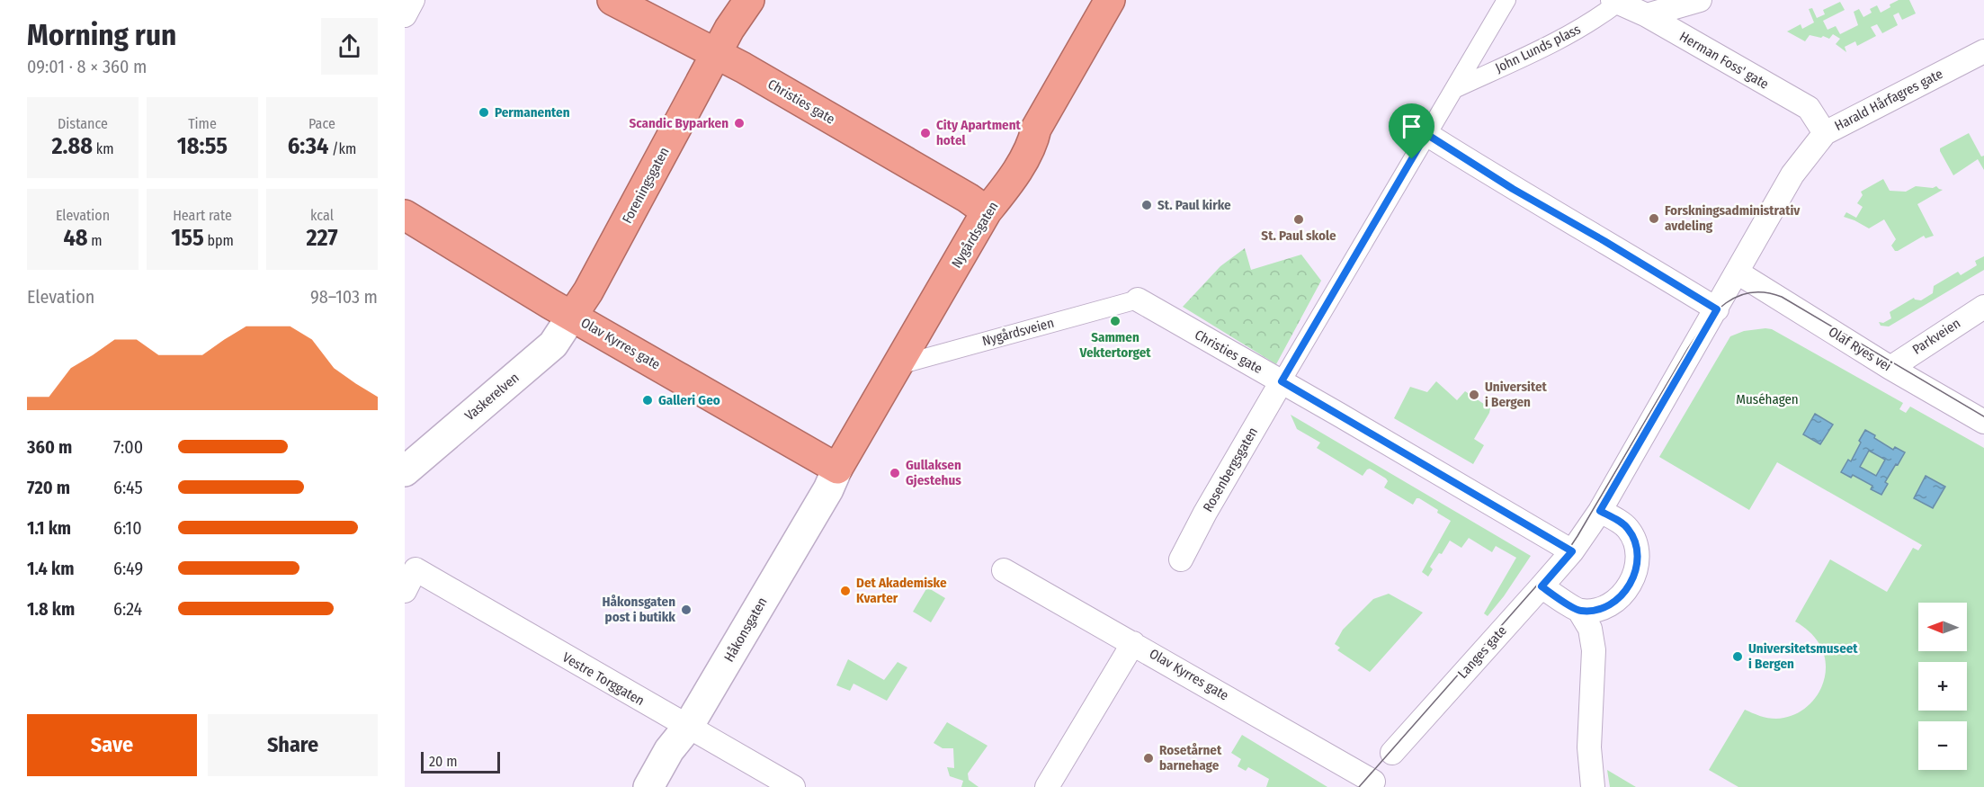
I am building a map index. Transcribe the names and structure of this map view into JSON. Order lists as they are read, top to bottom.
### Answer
{
  "streets": {
    "highway": [
      "Christies gate",
      "Foreningsgaten",
      "Nygårdsgaten",
      "Olav Kyrres gate"
    ],
    "main road": ["Vaskerelven", "Håkonsgaten"],
    "street": [
      "John Lunds plass",
      "Herman Foss' gate",
      "Harald Hårfagres gate",
      "Nygårdsveien",
      "Parkveien",
      "Olaf Ryes vei",
      "Rosenbergsgaten",
      "Langes gate",
      "Vestre Torggaten"
    ]
  },
  "crossings": [
    ["John Lunds plass", "Herman Foss' gate"],
    ["Herman Foss' gate", "Harald Hårfagres gate"],
    ["Harald Hårfagres gate", "Olaf Ryes vei"],
    ["Harald Hårfagres gate", "Langes gate"],
    ["Christies gate", "Foreningsgaten"],
    ["Christies gate", "Nygårdsgaten"],
    ["Christies gate", "Nygårdsveien"],
    ["Christies gate", "Rosenbergsgaten"],
    ["Christies gate", "Langes gate"],
    ["Foreningsgaten", "Olav Kyrres gate"],
    ["Foreningsgaten", "Vaskerelven"],
    ["Nygårdsgaten", "Nygårdsveien"],
    ["Nygårdsgaten", "Olav Kyrres gate"],
    ["Nygårdsgaten", "Håkonsgaten"],
    ["Parkveien", "Olaf Ryes vei"],
    ["Olav Kyrres gate", "Vaskerelven"],
    ["Olav Kyrres gate", "Håkonsgaten"],
    ["Håkonsgaten", "Vestre Torggaten"]
  ],
  "parks": ["Muséhagen"],
  "places": [
    "Permanenten",
    "Scandic Byparken",
    "City Apartment hotel",
    "St. Paul kirke",
    "Forskningsadministrativ avdeling",
    "St. Paul skole",
    "Sammen Vektertorget",
    "Universitet i Bergen",
    "Galleri Geo",
    "Gullaksen Gjestehus",
    "Det Akademiske Kvarter",
    "Håkonsgaten post i butikk",
    "Universitetsmuseet i Bergen",
    "Rosetårnet barnehage"
  ],
  "scale_bar": "20 m",
  "north": "left",
  "page": {
    "heading": ["Morning run", "09:01 · 8 × 360 m"],
    "stats": [
      ["Distance", "2.88 km"],
      ["Time", "18:55"],
      ["Pace", "6:34 /km"],
      ["Elevation", "48 m"],
      ["Heart rate", "155 bpm"],
      ["kcal", "227"]
    ],
    "chart": ["Elevation", "98–103 m"],
    "list": [
      {
        "name": "360 m",
        "note": "7:00"
      },
      {
        "name": "720 m",
        "note": "6:45"
      },
      {
        "name": "1.1 km",
        "note": "6:10"
      },
      {
        "name": "1.4 km",
        "note": "6:49"
      },
      {
        "name": "1.8 km",
        "note": "6:24"
      }
    ],
    "map_buttons": ["+", "−"],
    "buttons": ["Save", "Share"],
    "scale": "20 m"
  }
}
